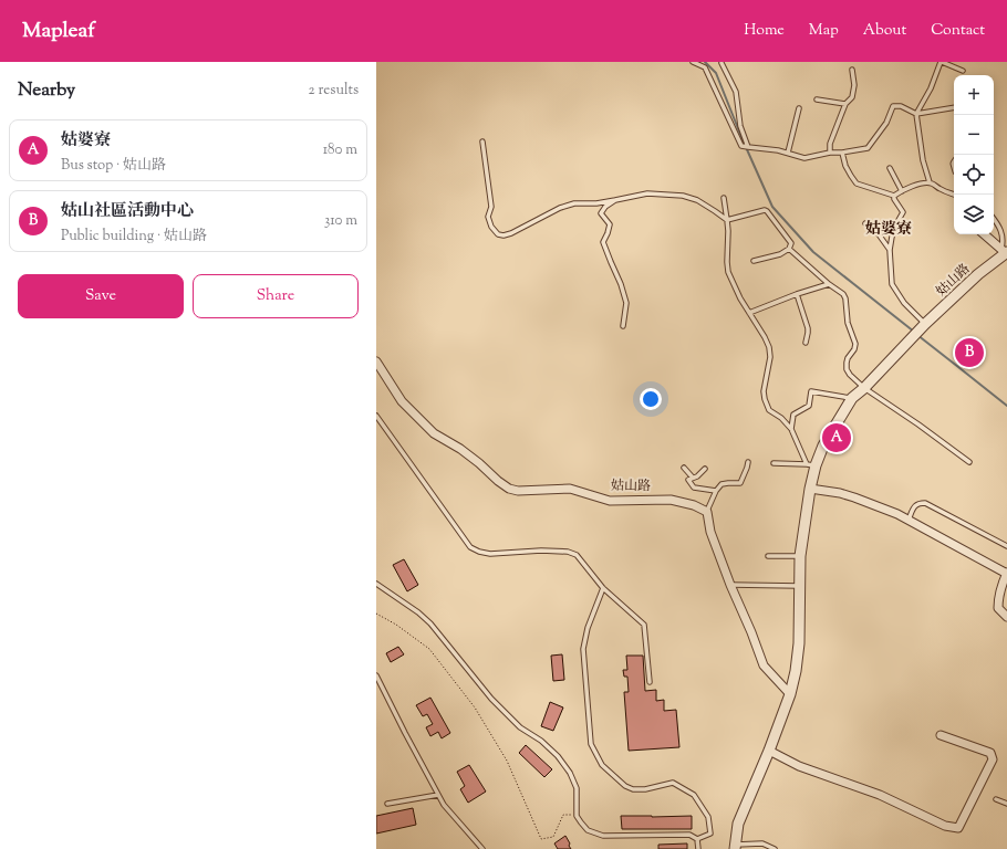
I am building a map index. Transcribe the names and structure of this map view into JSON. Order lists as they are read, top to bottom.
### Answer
{
  "streets": {
    "street": ["姑山路"]
  },
  "districts": ["姑婆寮"],
  "page": {
    "header": "Mapleaf",
    "nav": [
      "Home",
      "Map",
      "About",
      "Contact"
    ],
    "heading": ["Nearby", "2 results"],
    "map_buttons": ["+", "−"],
    "list": [
      {
        "mark": "A",
        "name": "姑婆寮",
        "note": "Bus stop · 姑山路",
        "value": "180 m"
      },
      {
        "mark": "B",
        "name": "姑山社區活動中心",
        "note": "Public building · 姑山路",
        "value": "310 m"
      }
    ],
    "buttons": ["Save", "Share"],
    "pins": ["B", "A"]
  }
}
